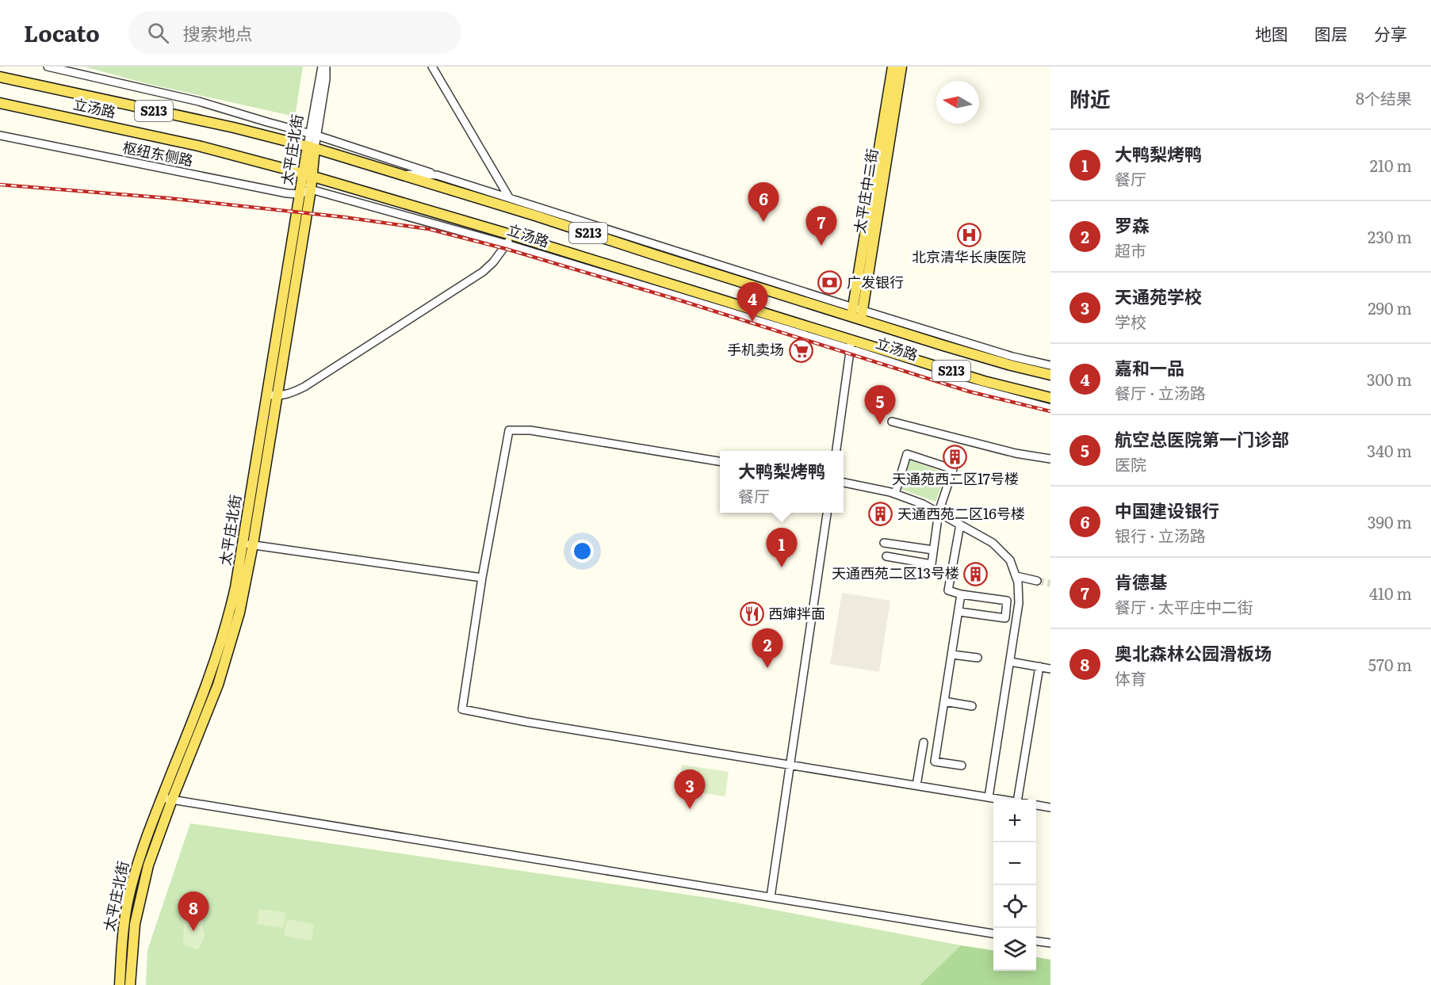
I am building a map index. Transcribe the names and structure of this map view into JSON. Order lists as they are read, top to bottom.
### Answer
{
  "streets": {
    "main road": [
      "立汤路",
      "S213",
      "太平庄北街",
      "太平庄中二街"
    ],
    "street": ["枢纽东侧路"]
  },
  "crossings": [
    ["立汤路", "太平庄北街"],
    ["立汤路", "太平庄中二街"],
    ["太平庄北街", "枢纽东侧路"]
  ],
  "places": {
    "hospital": ["北京清华长庚医院"],
    "bank": ["广发银行"],
    "supermarket": ["手机卖场"],
    "building": ["天通苑西二区17号楼", "天通西苑二区16号楼", "天通西苑二区13号楼"],
    "restaurant": ["西婶拌面"]
  },
  "north": "left",
  "page": {
    "header": "Locato",
    "search": "搜索地点",
    "nav": ["地图", "图层", "分享"],
    "heading": ["附近", "8个结果"],
    "list": [
      {
        "mark": "1",
        "name": "大鸭梨烤鸭",
        "note": "餐厅",
        "value": "210 m"
      },
      {
        "mark": "2",
        "name": "罗森",
        "note": "超市",
        "value": "230 m"
      },
      {
        "mark": "3",
        "name": "天通苑学校",
        "note": "学校",
        "value": "290 m"
      },
      {
        "mark": "4",
        "name": "嘉和一品",
        "note": "餐厅 · 立汤路",
        "value": "300 m"
      },
      {
        "mark": "5",
        "name": "航空总医院第一门诊部",
        "note": "医院",
        "value": "340 m"
      },
      {
        "mark": "6",
        "name": "中国建设银行",
        "note": "银行 · 立汤路",
        "value": "390 m"
      },
      {
        "mark": "7",
        "name": "肯德基",
        "note": "餐厅 · 太平庄中二街",
        "value": "410 m"
      },
      {
        "mark": "8",
        "name": "奥北森林公园滑板场",
        "note": "体育",
        "value": "570 m"
      }
    ],
    "pins": [
      "6",
      "7",
      "4",
      "5",
      "1",
      "2",
      "3",
      "8"
    ],
    "popup": ["大鸭梨烤鸭", "餐厅"],
    "map_buttons": ["+", "−"]
  }
}
